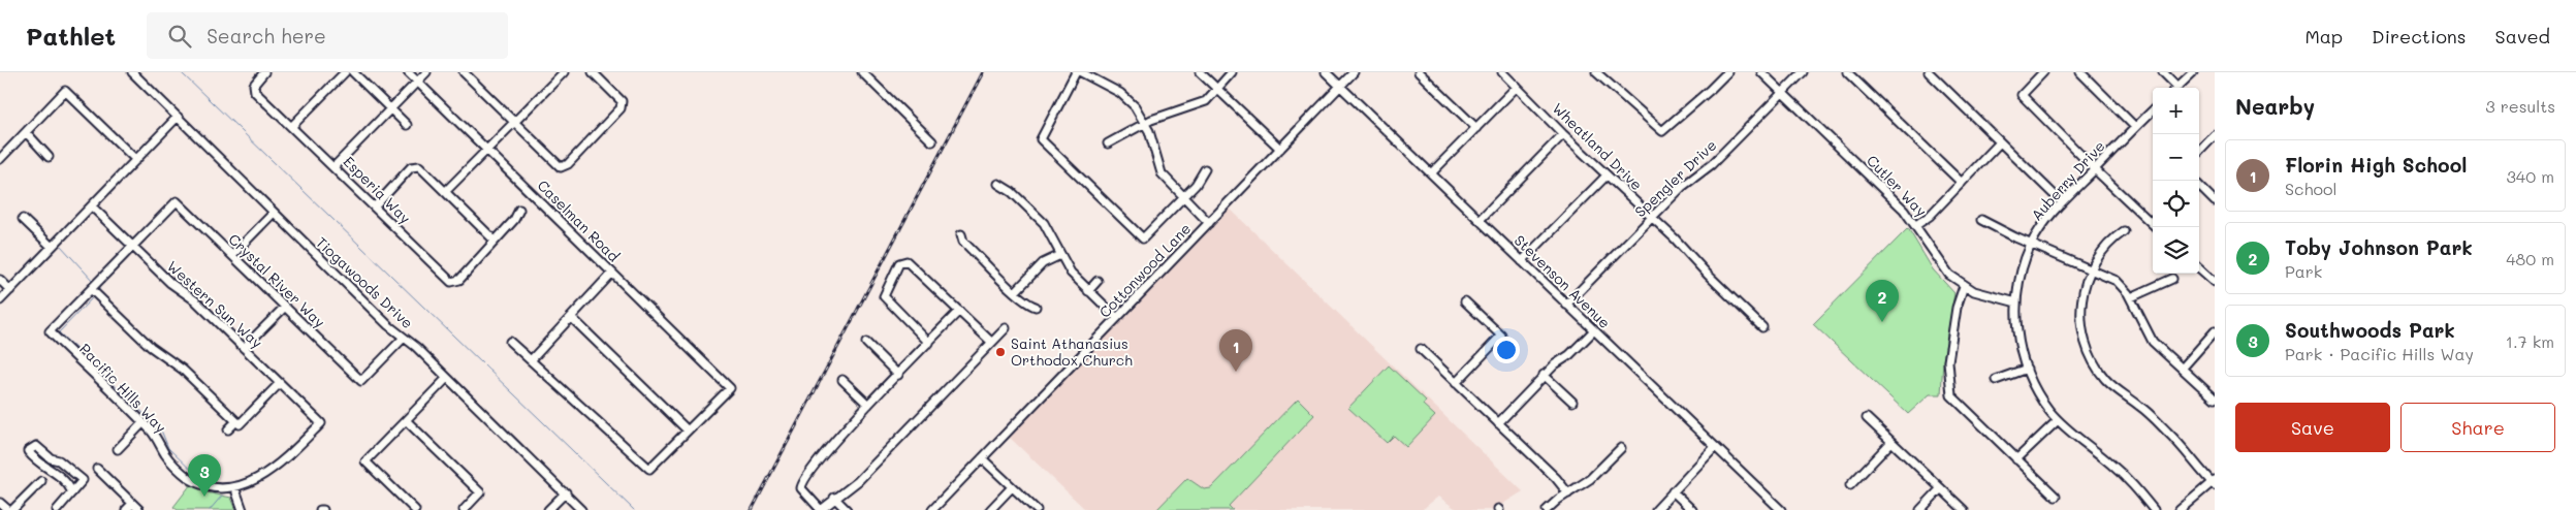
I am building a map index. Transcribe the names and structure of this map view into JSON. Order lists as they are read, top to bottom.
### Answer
{
  "streets": {
    "street": [
      "Wheatland Drive",
      "Spengler Drive",
      "Auberry Drive",
      "Cutler Way",
      "Esperia Way",
      "Caselman Road",
      "Cottonwood Lane",
      "Crystal River Way",
      "Stevenson Avenue",
      "Tiogawoods Drive",
      "Western Sun Way",
      "Pacific Hills Way"
    ]
  },
  "crossings": [
    ["Wheatland Drive", "Spengler Drive"],
    ["Spengler Drive", "Cutler Way"],
    ["Spengler Drive", "Stevenson Avenue"],
    ["Auberry Drive", "Cutler Way"],
    ["Cottonwood Lane", "Stevenson Avenue"],
    ["Crystal River Way", "Tiogawoods Drive"],
    ["Crystal River Way", "Western Sun Way"],
    ["Crystal River Way", "Pacific Hills Way"],
    ["Western Sun Way", "Pacific Hills Way"]
  ],
  "places": ["Saint Athanasius Orthodox Church"],
  "page": {
    "header": "Pathlet",
    "search": "Search here",
    "nav": ["Map", "Directions", "Saved"],
    "heading": ["Nearby", "3 results"],
    "map_buttons": ["+", "−"],
    "list": [
      {
        "mark": "1",
        "name": "Florin High School",
        "note": "School",
        "value": "340 m"
      },
      {
        "mark": "2",
        "name": "Toby Johnson Park",
        "note": "Park",
        "value": "480 m"
      },
      {
        "mark": "3",
        "name": "Southwoods Park",
        "note": "Park · Pacific Hills Way",
        "value": "1.7 km"
      }
    ],
    "pins": ["2", "1", "3"],
    "buttons": ["Save", "Share"]
  }
}
